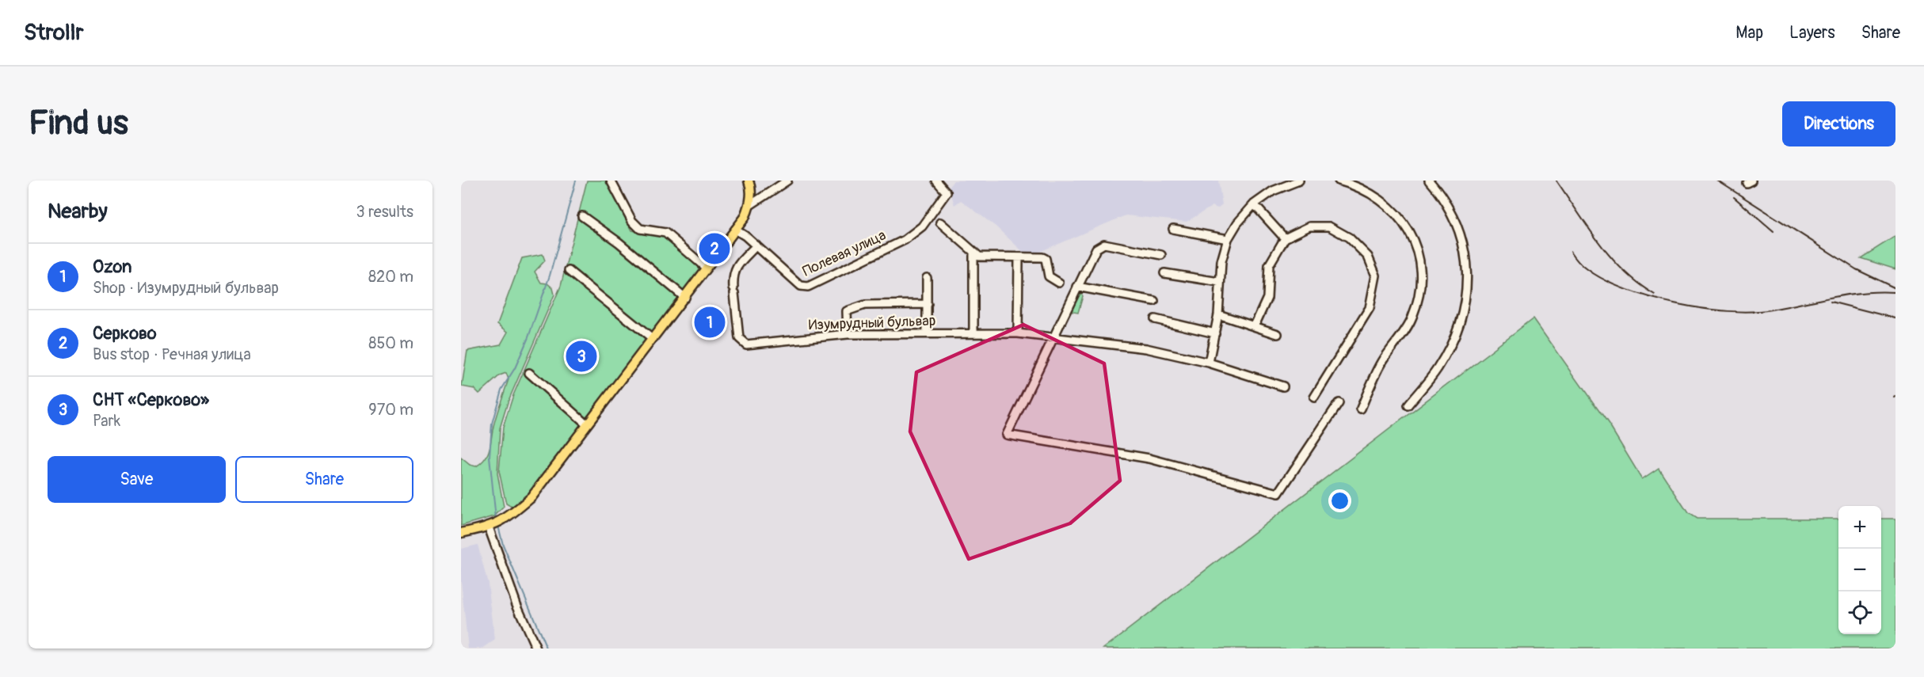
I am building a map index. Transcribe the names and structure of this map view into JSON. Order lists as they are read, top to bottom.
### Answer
{
  "streets": {
    "street": ["Полевая улица", "Изумрудный бульвар"]
  },
  "crossings": [
    ["Полевая улица", "Изумрудный бульвар"]
  ],
  "page": {
    "header": "Strollr",
    "nav": ["Map", "Layers", "Share"],
    "buttons": [
      "Directions",
      ["Save", "Share"]
    ],
    "title": "Find us",
    "heading": ["Nearby", "3 results"],
    "pins": ["2", "1", "3"],
    "list": [
      {
        "mark": "1",
        "name": "Ozon",
        "note": "Shop · Изумрудный бульвар",
        "value": "820 m"
      },
      {
        "mark": "2",
        "name": "Серково",
        "note": "Bus stop · Речная улица",
        "value": "850 m"
      },
      {
        "mark": "3",
        "name": "СНТ «Серково»",
        "note": "Park",
        "value": "970 m"
      }
    ],
    "map_buttons": ["+", "−"]
  }
}
